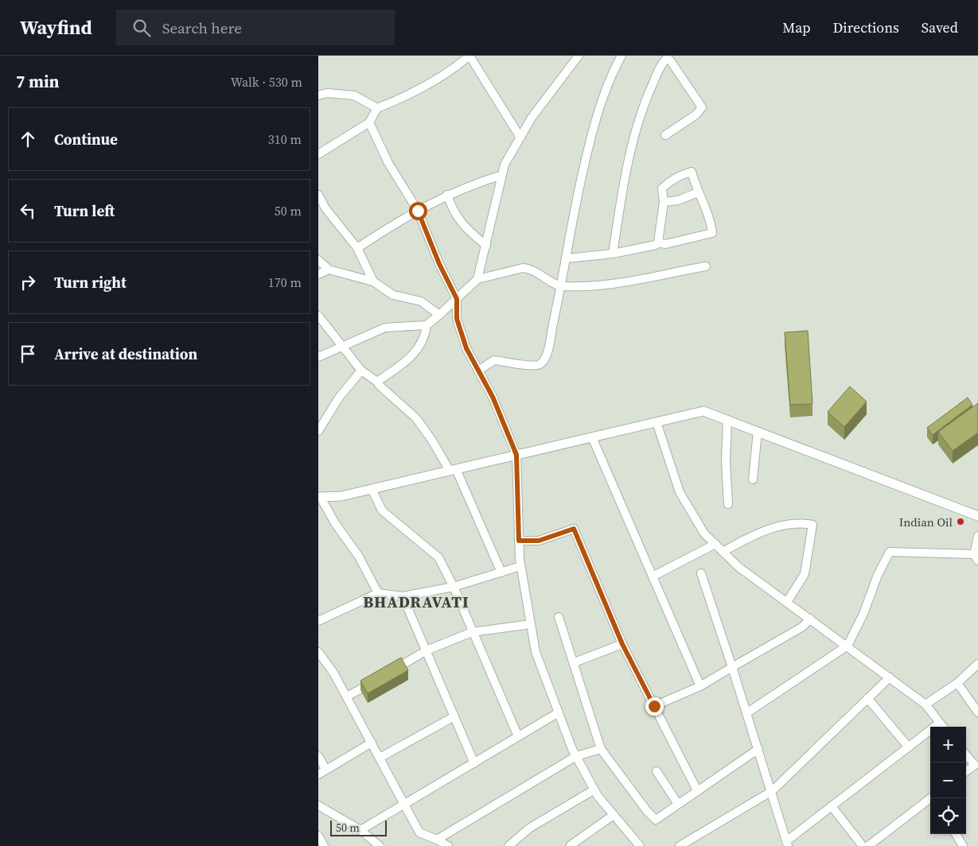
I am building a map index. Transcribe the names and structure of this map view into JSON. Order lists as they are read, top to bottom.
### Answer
{
  "districts": ["BHADRAVATI"],
  "places": ["Indian Oil"],
  "scale_bar": "50 m",
  "page": {
    "header": "Wayfind",
    "search": "Search here",
    "nav": ["Map", "Directions", "Saved"],
    "heading": ["7 min", "Walk · 530 m"],
    "list": [
      ["Continue", "310 m"],
      ["Turn left", "50 m"],
      ["Turn right", "170 m"],
      "Arrive at destination"
    ],
    "map_buttons": ["+", "−"],
    "scale": "50 m"
  }
}
